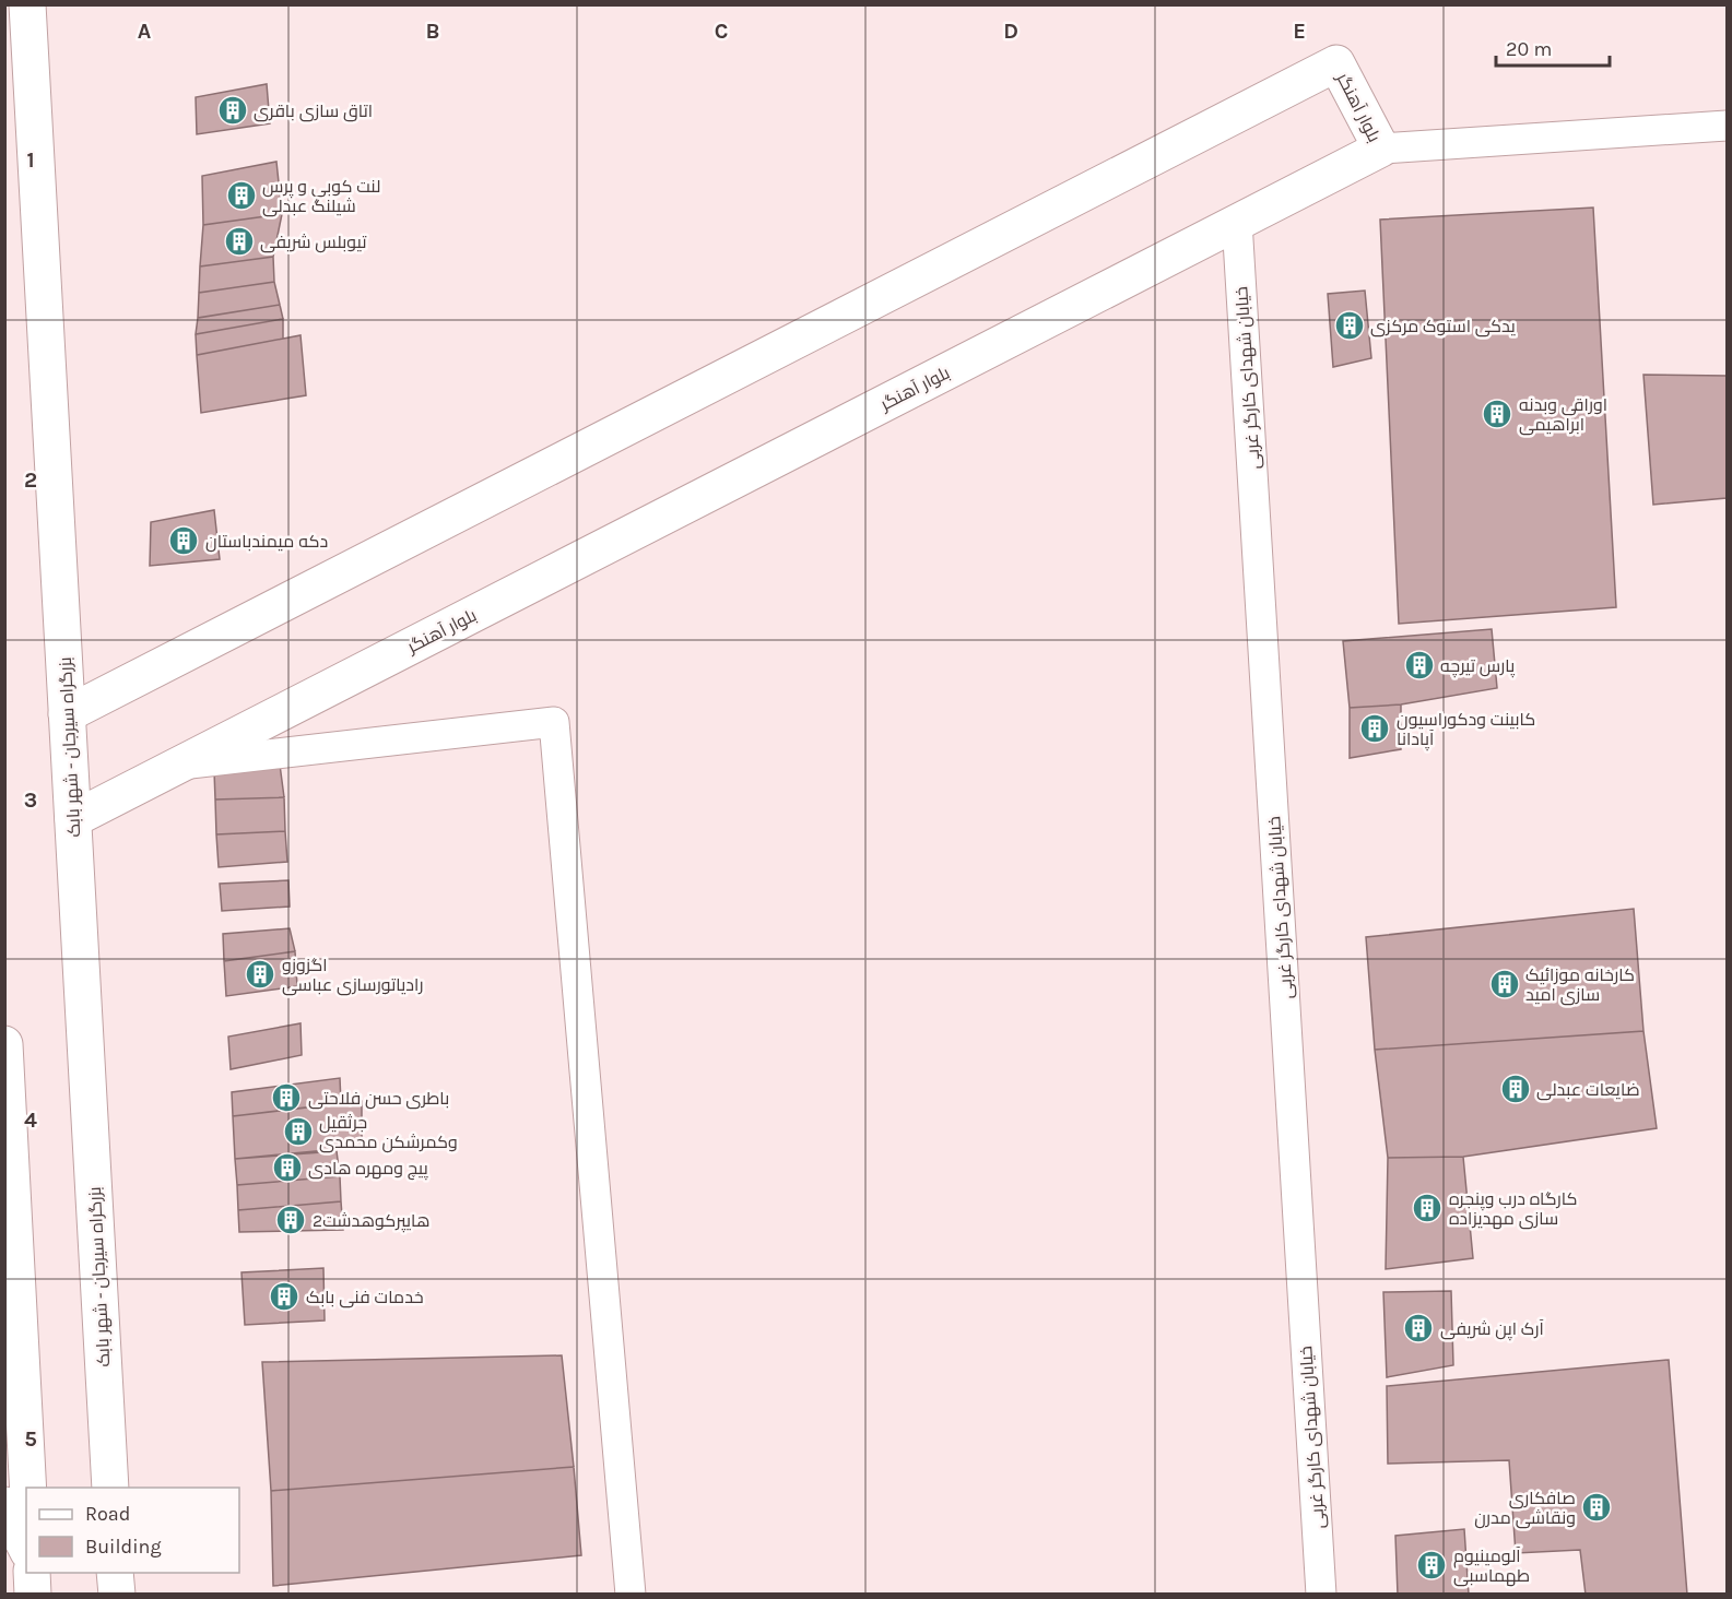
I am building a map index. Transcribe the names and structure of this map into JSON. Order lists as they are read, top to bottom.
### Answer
{
  "streets": {
    "main road": ["بلوار آهنگر", "بزرگراه سیرجان - شهر بابک"],
    "street": ["خیابان شهدای کارگر غربی"]
  },
  "crossings": [
    ["بلوار آهنگر", "خیابان شهدای کارگر غربی"],
    ["بلوار آهنگر", "بزرگراه سیرجان - شهر بابک"]
  ],
  "places": {
    "building": [
      "اتاق سازی باقری",
      "لنت کوبی و پرس شیلنگ عبدلی",
      "تیوبلس شریفی",
      "یدکی استوک مرکزی",
      "اوراقی وبدنه ابراهیمی",
      "دکه میمندباستان",
      "پارس تیرچه",
      "کابینت ودکوراسیون آپادانا",
      "اگزوزو رادیاتورسازی عباسی",
      "کارخانه موزائیک سازی امید",
      "ضایعات عبدلی",
      "باطری حسن فلاحتی",
      "جرثقیل وکمرشکن محمدی",
      "پیچ ومهره هادی",
      "کارگاه درب وپنجره سازی مهدیزاده",
      "هایپرکوهدشت2",
      "خدمات فنی بابک",
      "آرک اپن شریفی",
      "صافکاری ونقاشی مدرن",
      "آلومینیوم طهماسبی"
    ]
  },
  "legend": ["Road", "Building"],
  "scale_bar": "20 m",
  "grid": {
    "columns": [
      "A",
      "B",
      "C",
      "D",
      "E"
    ],
    "rows": [
      "1",
      "2",
      "3",
      "4",
      "5"
    ]
  }
}
